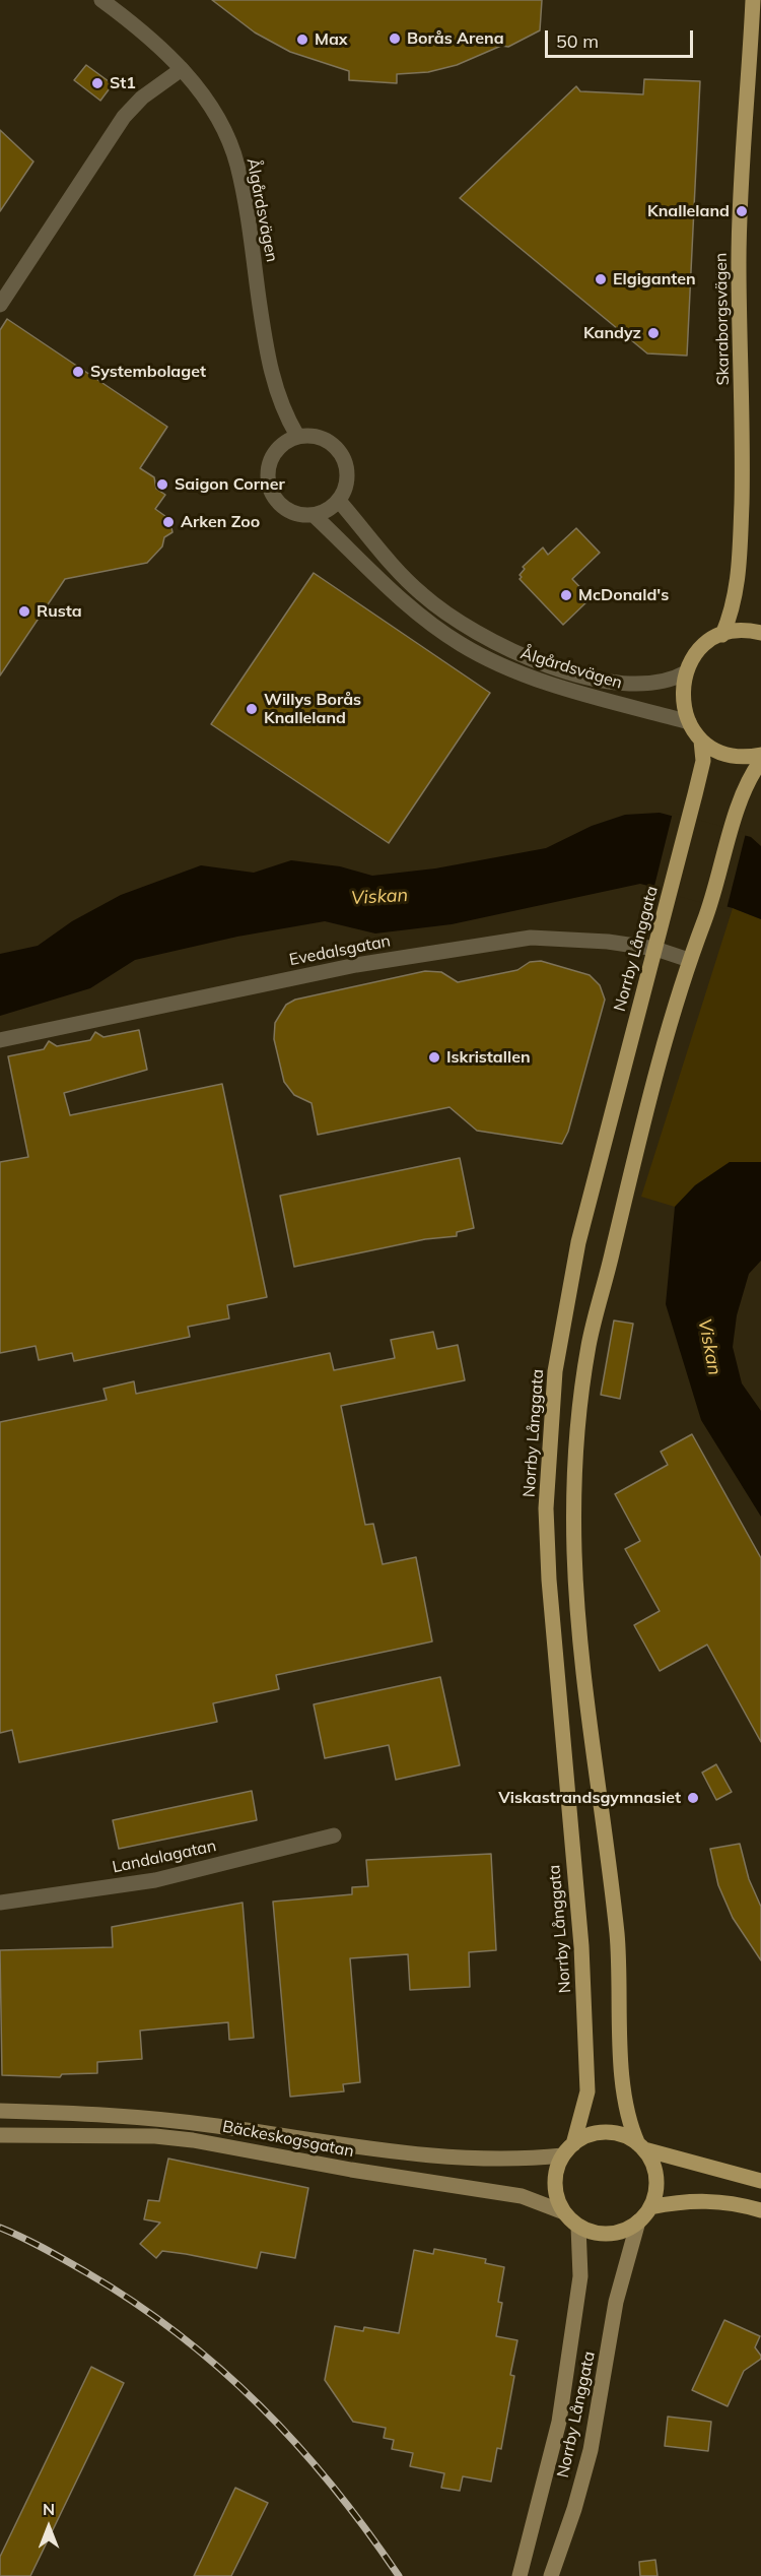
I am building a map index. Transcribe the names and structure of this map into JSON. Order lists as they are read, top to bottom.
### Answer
{
  "streets": {
    "main road": ["Skaraborgsvägen", "Norrby Långgata", "Bäckeskogsgatan"],
    "street": ["Ålgårdsvägen", "Evedalsgatan", "Landalagatan"]
  },
  "crossings": [
    ["Norrby Långgata", "Evedalsgatan"],
    ["Norrby Långgata", "Bäckeskogsgatan"]
  ],
  "water": ["Viskan"],
  "places": [
    "Borås Arena",
    "Max",
    "St1",
    "Knalleland",
    "Elgiganten",
    "Kandyz",
    "Systembolaget",
    "Saigon Corner",
    "Arken Zoo",
    "McDonald's",
    "Rusta",
    "Willys Borås Knalleland",
    "Iskristallen",
    "Viskastrandsgymnasiet"
  ],
  "scale_bar": "50 m",
  "north": "top"
}
